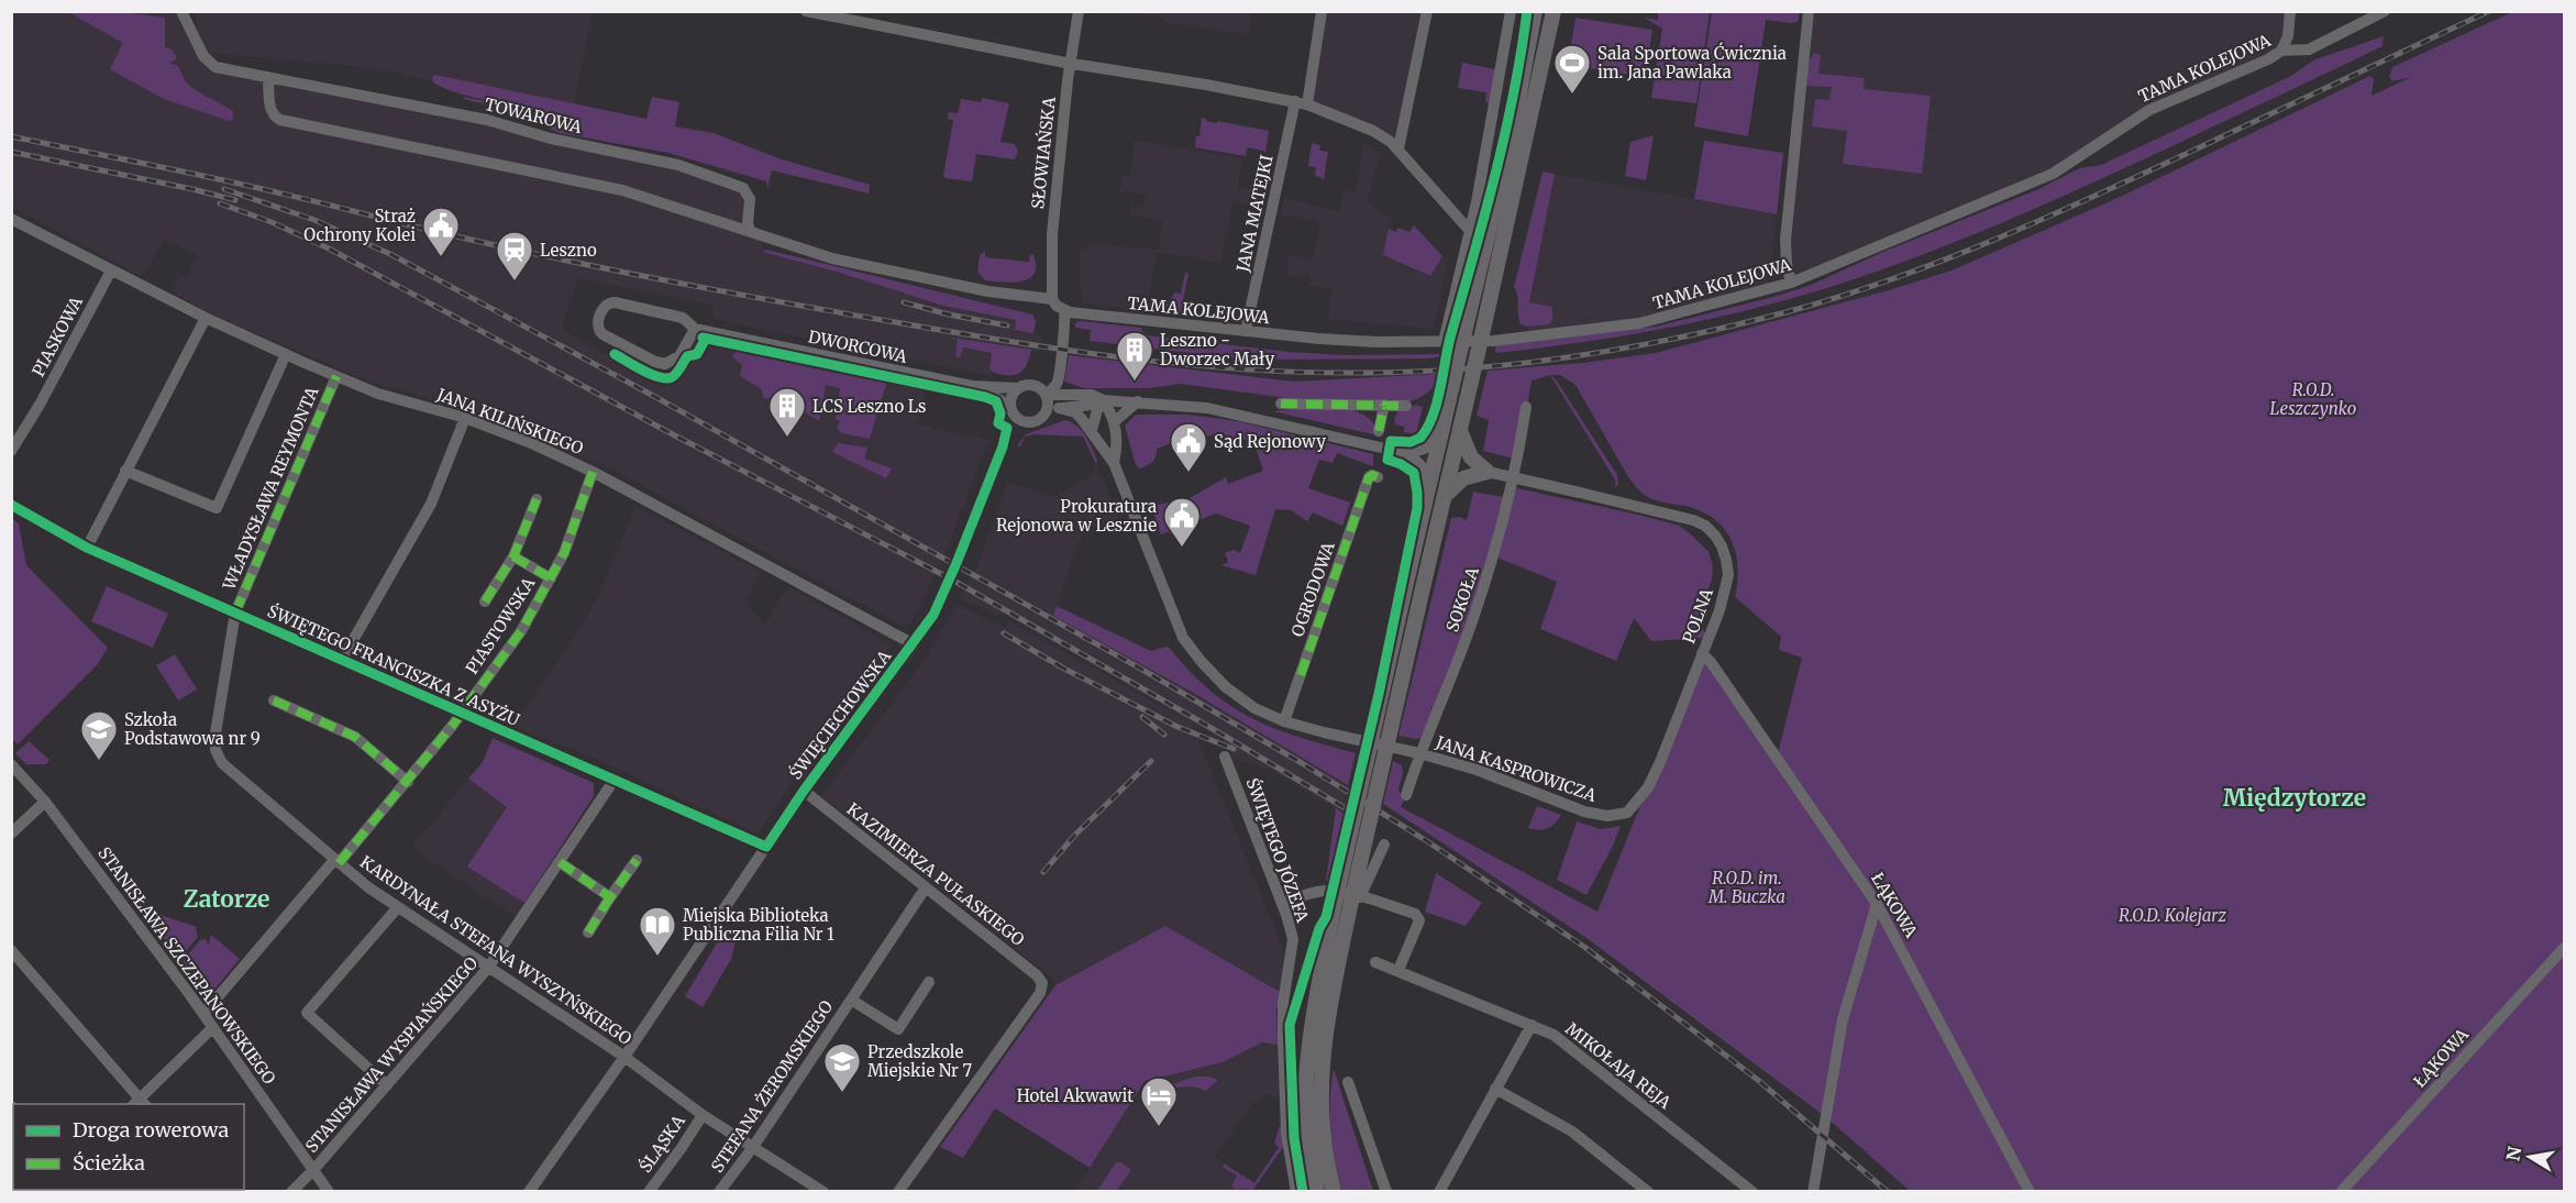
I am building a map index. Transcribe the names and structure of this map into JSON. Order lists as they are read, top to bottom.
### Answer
{
  "streets": {
    "street": [
      "TAMA KOLEJOWA",
      "TOWAROWA",
      "SŁOWIAŃSKA",
      "JANA MATEJKI",
      "PIASKOWA",
      "DWORCOWA",
      "JANA KILIŃSKIEGO",
      "WŁADYSŁAWA REYMONTA",
      "OGRODOWA",
      "SOKOŁA",
      "POLNA",
      "PIASTOWSKA",
      "ŚWIĘTEGO FRANCISZKA Z ASYŻU",
      "ŚWIĘCIECHOWSKA",
      "JANA KASPROWICZA",
      "ŚWIĘTEGO JÓZEFA",
      "KAZIMIERZA PUŁASKIEGO",
      "ŁĄKOWA",
      "KARDYNAŁA STEFANA WYSZYŃSKIEGO",
      "STANISŁAWA SZCZEPANOWSKIEGO",
      "STANISŁAWA WYSPIAŃSKIEGO",
      "MIKOŁAJA REJA",
      "STEFANA ŻEROMSKIEGO",
      "ŚLĄSKA"
    ]
  },
  "crossings": [
    ["TAMA KOLEJOWA", "JANA MATEJKI"],
    ["PIASKOWA", "JANA KILIŃSKIEGO"],
    ["JANA KILIŃSKIEGO", "WŁADYSŁAWA REYMONTA"],
    ["JANA KILIŃSKIEGO", "PIASTOWSKA"],
    ["JANA KILIŃSKIEGO", "ŚWIĘCIECHOWSKA"],
    ["WŁADYSŁAWA REYMONTA", "ŚWIĘTEGO FRANCISZKA Z ASYŻU"],
    ["WŁADYSŁAWA REYMONTA", "KARDYNAŁA STEFANA WYSZYŃSKIEGO"],
    ["OGRODOWA", "JANA KASPROWICZA"],
    ["SOKOŁA", "JANA KASPROWICZA"],
    ["POLNA", "JANA KASPROWICZA"],
    ["POLNA", "ŁĄKOWA"],
    ["PIASTOWSKA", "ŚWIĘTEGO FRANCISZKA Z ASYŻU"],
    ["PIASTOWSKA", "KARDYNAŁA STEFANA WYSZYŃSKIEGO"],
    ["PIASTOWSKA", "STANISŁAWA SZCZEPANOWSKIEGO"],
    ["ŚWIĘTEGO FRANCISZKA Z ASYŻU", "ŚWIĘCIECHOWSKA"],
    ["ŚWIĘTEGO FRANCISZKA Z ASYŻU", "KARDYNAŁA STEFANA WYSZYŃSKIEGO"],
    ["ŚWIĘTEGO FRANCISZKA Z ASYŻU", "STANISŁAWA WYSPIAŃSKIEGO"],
    ["ŚWIĘCIECHOWSKA", "KAZIMIERZA PUŁASKIEGO"],
    ["ŚWIĘCIECHOWSKA", "KARDYNAŁA STEFANA WYSZYŃSKIEGO"],
    ["KAZIMIERZA PUŁASKIEGO", "STEFANA ŻEROMSKIEGO"],
    ["KARDYNAŁA STEFANA WYSZYŃSKIEGO", "STANISŁAWA WYSPIAŃSKIEGO"],
    ["KARDYNAŁA STEFANA WYSZYŃSKIEGO", "STEFANA ŻEROMSKIEGO"],
    ["KARDYNAŁA STEFANA WYSZYŃSKIEGO", "ŚLĄSKA"],
    ["STANISŁAWA SZCZEPANOWSKIEGO", "STANISŁAWA WYSPIAŃSKIEGO"]
  ],
  "districts": ["Międzytorze", "Zatorze"],
  "parks": ["R.O.D. Leszczynko", "R.O.D. im. M. Buczka", "R.O.D. Kolejarz"],
  "places": {
    "sports": ["Sala Sportowa Ćwicznia im. Jana Pawlaka"],
    "public building": ["Straż Ochrony Kolei", "Sąd Rejonowy", "Prokuratura Rejonowa w Lesznie"],
    "station": ["Leszno"],
    "building": ["Leszno - Dworzec Mały", "LCS Leszno Ls"],
    "school or university": ["Szkoła Podstawowa nr 9", "Przedszkole Miejskie Nr 7"],
    "library": ["Miejska Biblioteka Publiczna Filia Nr 1"],
    "hotel": ["Hotel Akwawit"]
  },
  "legend": ["Droga rowerowa", "Ścieżka"],
  "north": "left"
}
